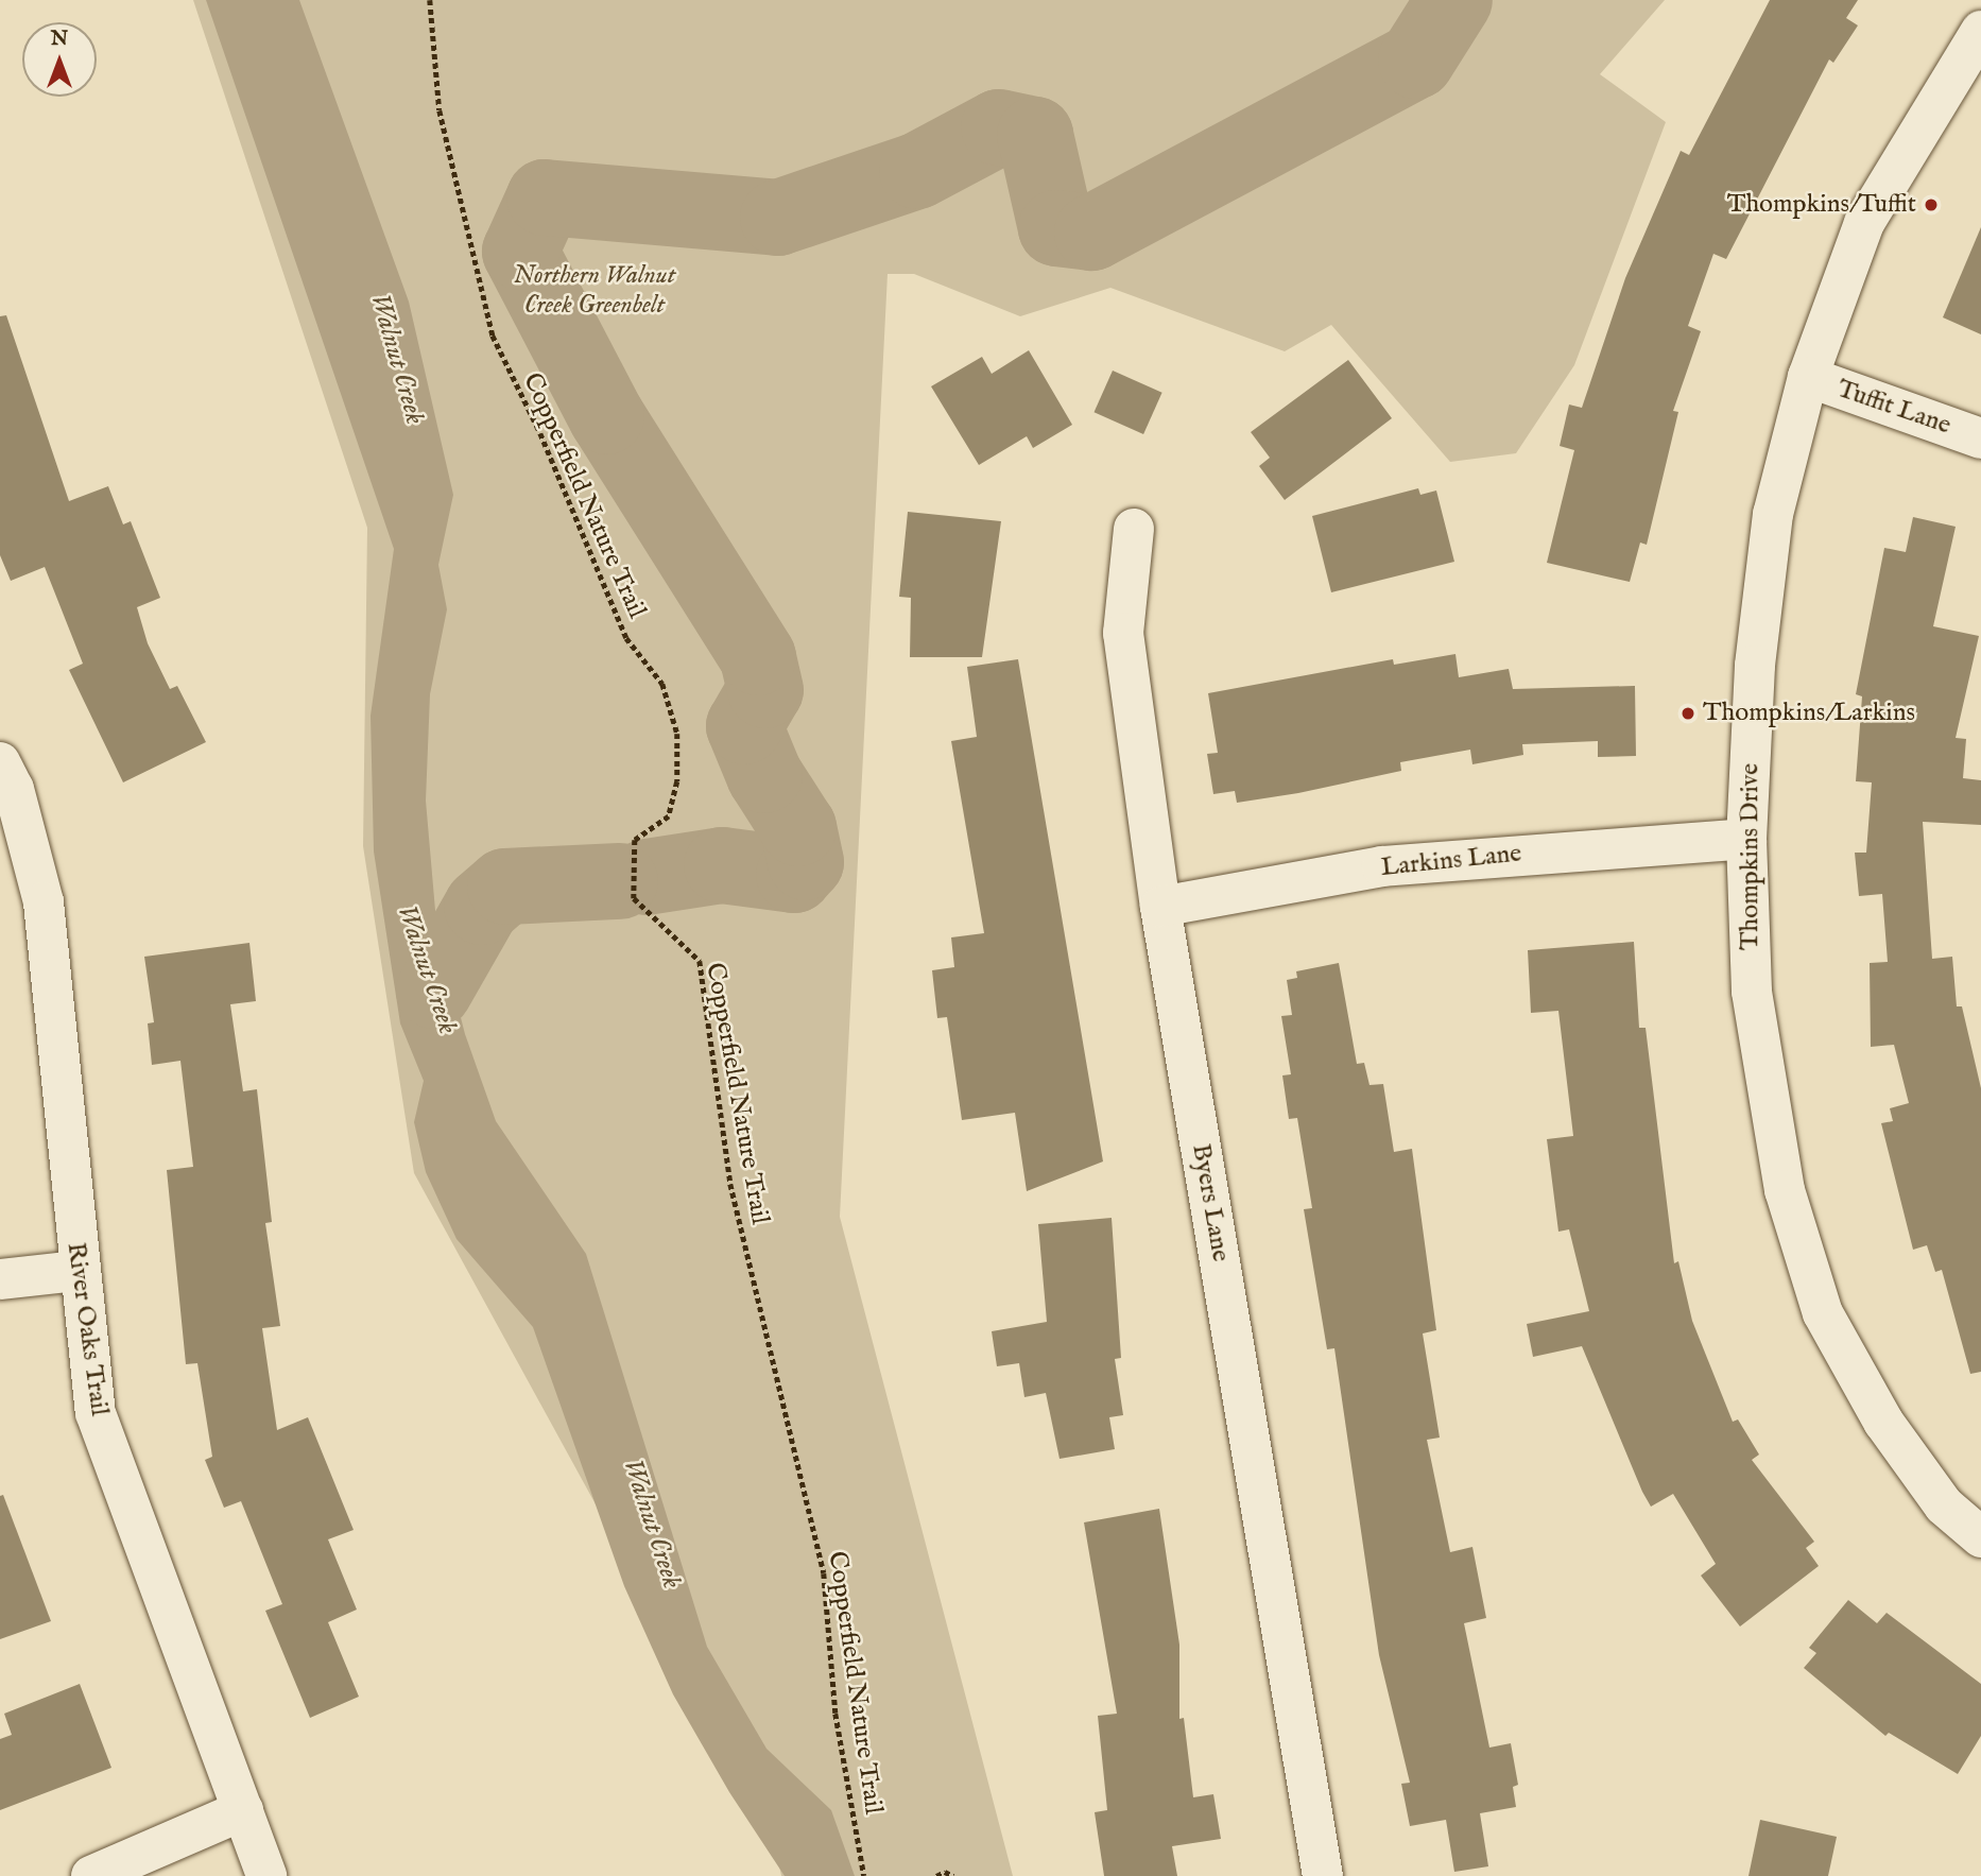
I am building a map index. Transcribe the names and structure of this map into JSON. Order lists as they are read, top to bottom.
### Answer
{
  "streets": {
    "street": [
      "Tuffit Lane",
      "Thompkins Drive",
      "Larkins Lane",
      "Byers Lane",
      "River Oaks Trail"
    ],
    "path": ["Copperfield Nature Trail"]
  },
  "crossings": [
    ["Tuffit Lane", "Thompkins Drive"],
    ["Thompkins Drive", "Larkins Lane"],
    ["Larkins Lane", "Byers Lane"]
  ],
  "water": ["Walnut Creek"],
  "parks": ["Northern Walnut Creek Greenbelt"],
  "places": ["Thompkins/Tuffit", "Thompkins/Larkins"],
  "north": "top"
}
